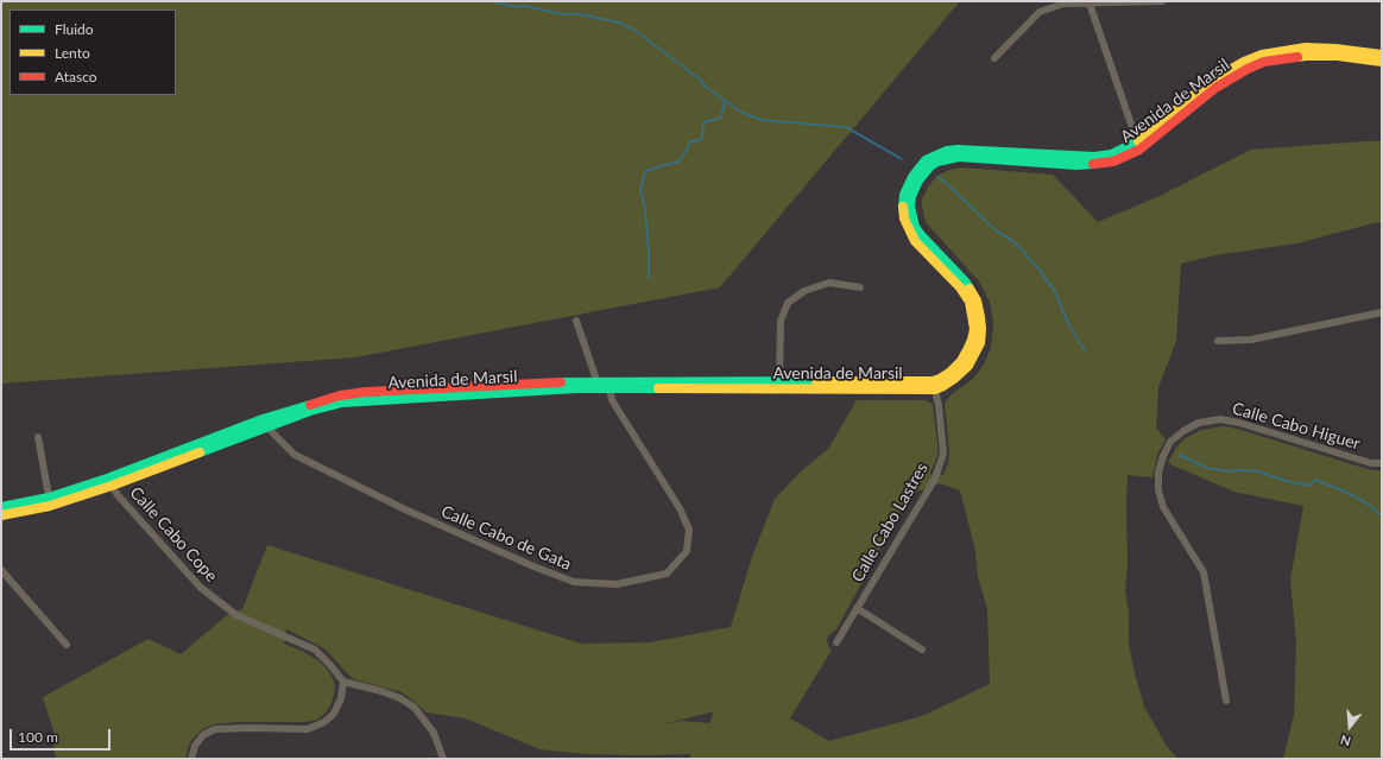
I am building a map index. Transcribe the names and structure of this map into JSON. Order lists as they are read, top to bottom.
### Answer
{
  "streets": {
    "street": [
      "Avenida de Marsil",
      "Calle Cabo Higuer",
      "Calle Cabo Lastres",
      "Calle Cabo Cope",
      "Calle Cabo de Gata"
    ]
  },
  "crossings": [
    ["Avenida de Marsil", "Calle Cabo Lastres"],
    ["Avenida de Marsil", "Calle Cabo Cope"],
    ["Avenida de Marsil", "Calle Cabo de Gata"]
  ],
  "legend": ["Fluido", "Lento", "Atasco"],
  "scale_bar": "100 m",
  "north": "bottom"
}
